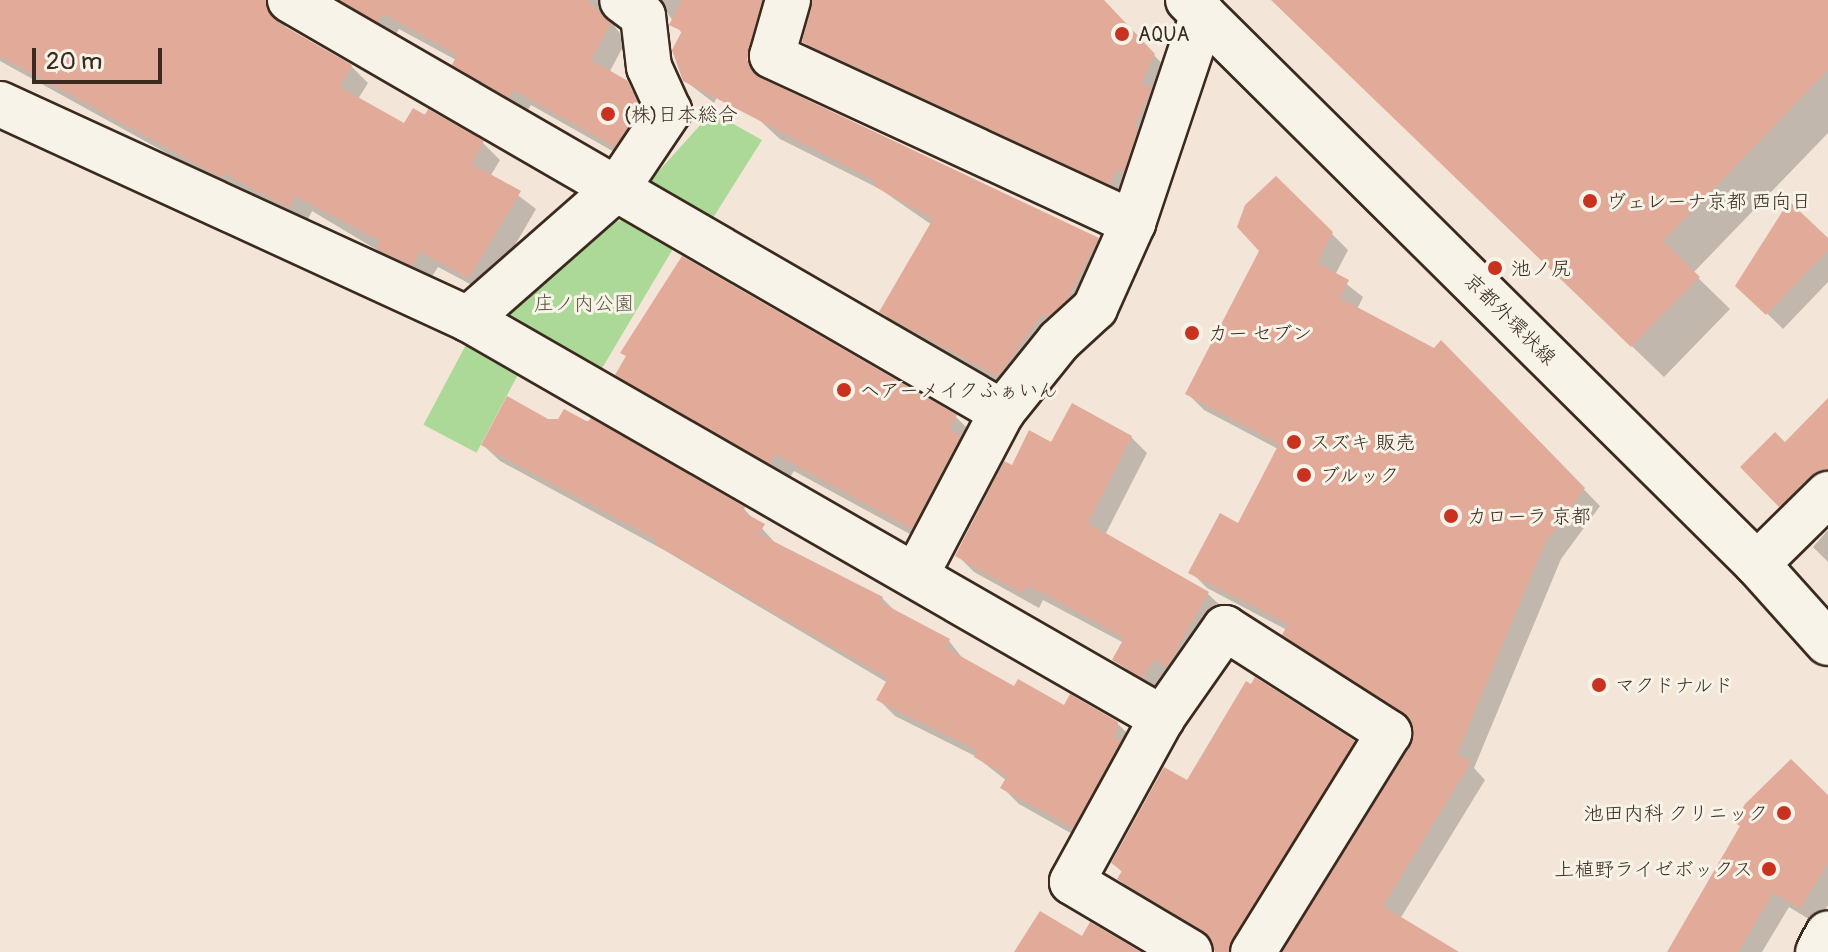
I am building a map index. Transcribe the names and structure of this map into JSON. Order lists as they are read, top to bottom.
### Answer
{
  "streets": {
    "street": ["京都外環状線"]
  },
  "parks": ["庄ノ内公園"],
  "places": [
    "AQUA",
    "(株)日本総合",
    "ヴェレーナ京都 西向日",
    "池ノ尻",
    "カー セブン",
    "ヘアーメイクふぁいん",
    "スズキ 販売",
    "ブルック",
    "カローラ 京都",
    "マクドナルド",
    "池田内科 クリニック",
    "上植野ライゼボックス"
  ],
  "scale_bar": "20 m"
}
